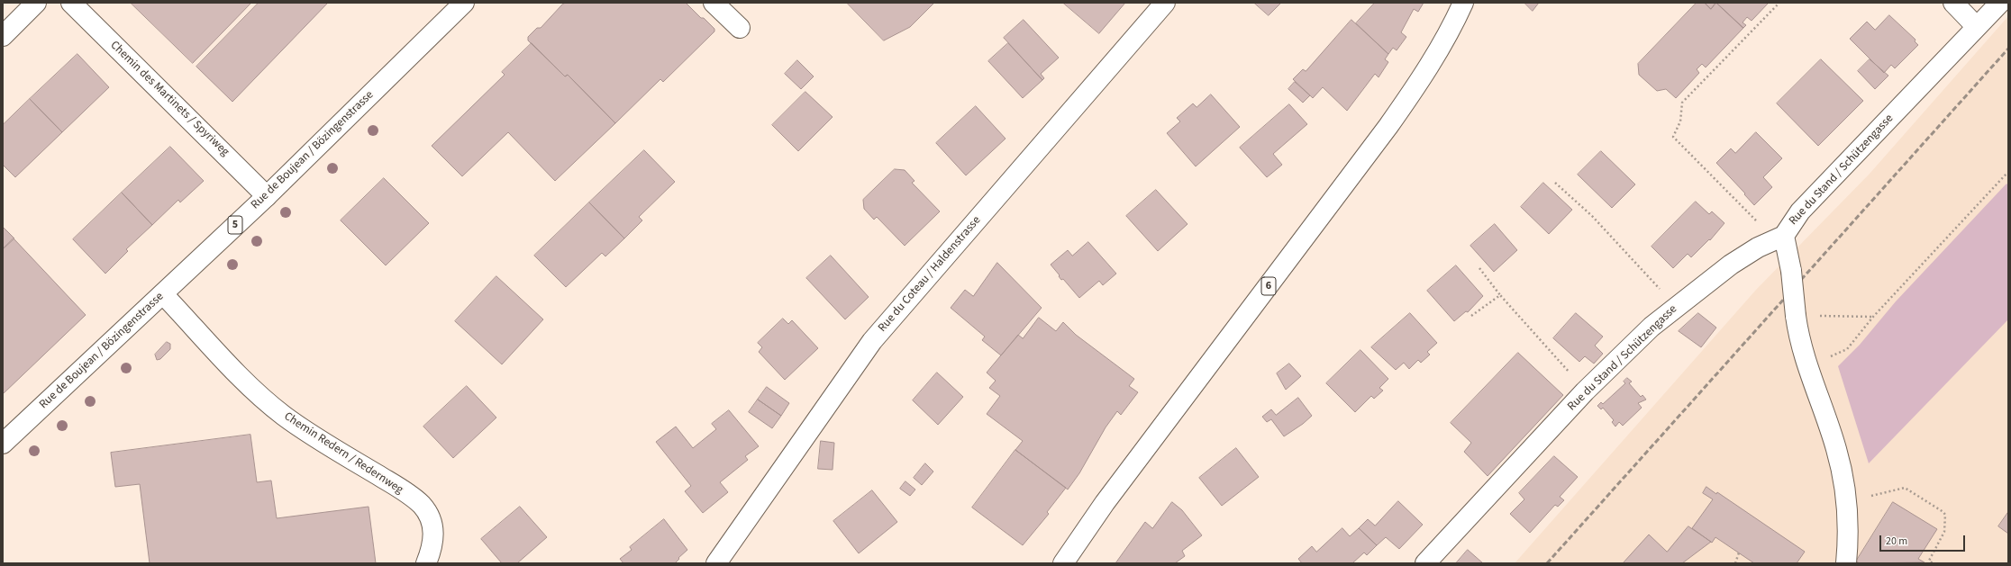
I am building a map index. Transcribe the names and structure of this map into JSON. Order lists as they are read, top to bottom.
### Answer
{
  "streets": {
    "street": [
      "Chemin des Martinets / Spyriweg",
      "Rue de Boujean / Bözingenstrasse",
      "Rue du Stand / Schützengasse",
      "5",
      "Rue du Coteau / Haldenstrasse",
      "6",
      "Chemin Redern / Redernweg"
    ]
  },
  "crossings": [
    ["Chemin des Martinets / Spyriweg", "Rue de Boujean / Bözingenstrasse"],
    ["Rue de Boujean / Bözingenstrasse", "Chemin Redern / Redernweg"]
  ],
  "scale_bar": "20 m"
}
